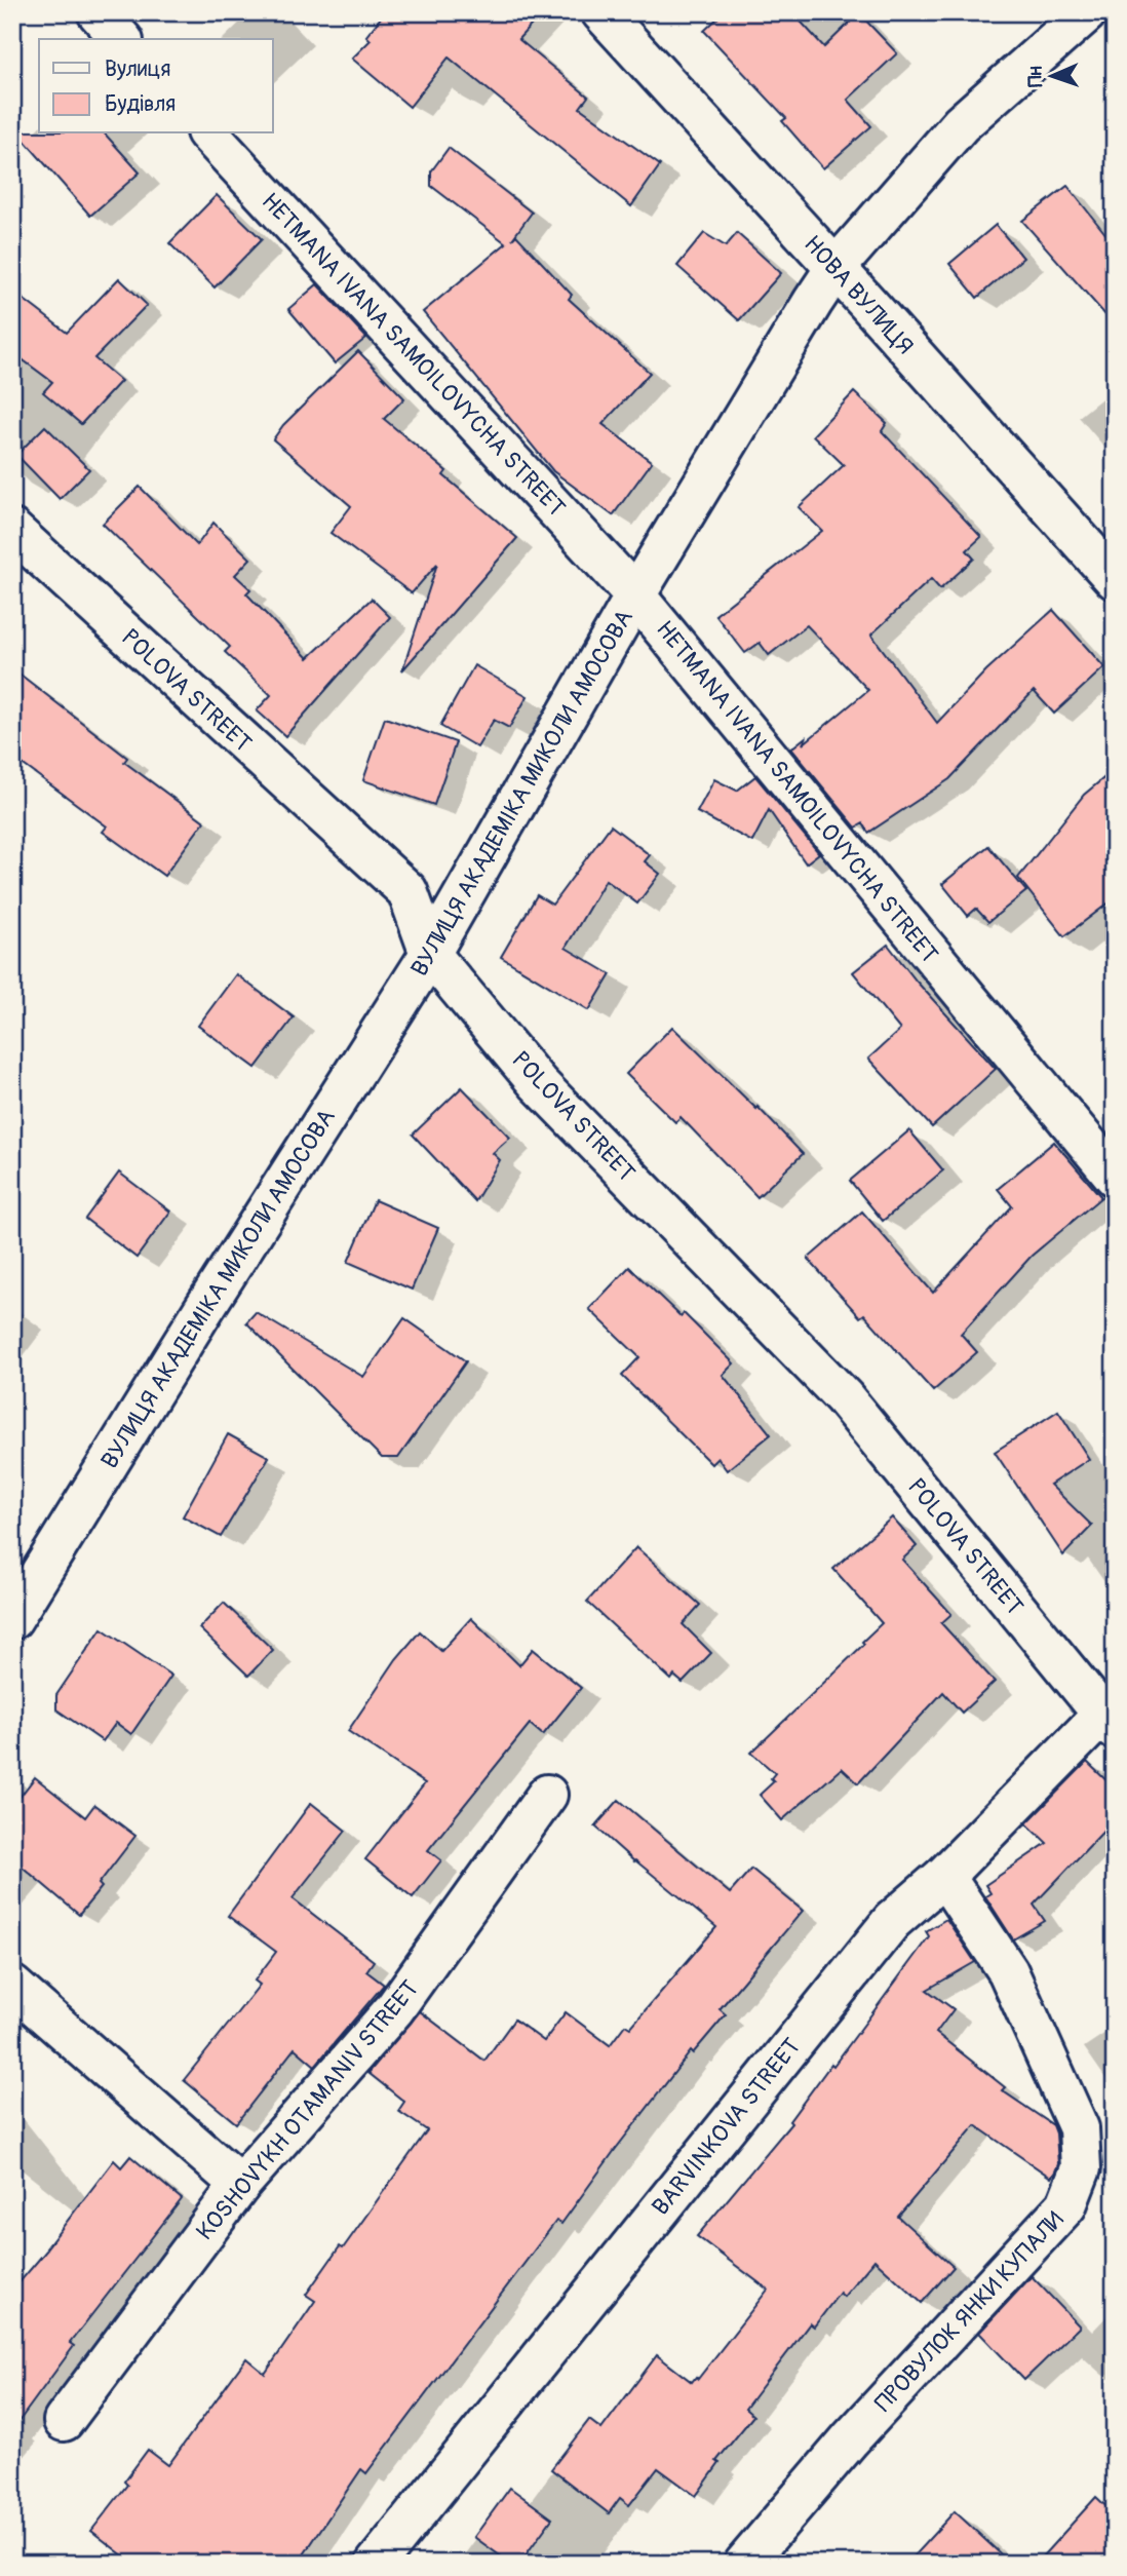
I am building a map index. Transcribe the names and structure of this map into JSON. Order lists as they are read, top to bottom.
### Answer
{
  "streets": {
    "street": [
      "НОВА ВУЛИЦЯ",
      "HETMANA IVANA SAMOILOVYCHA STREET",
      "POLOVA STREET",
      "ВУЛИЦЯ АКАДЕМІКА МИКОЛИ АМОСОВА",
      "KOSHOVYKH OTAMANIV STREET",
      "BARVINKOVA STREET",
      "ПРОВУЛОК ЯНКИ КУПАЛИ"
    ]
  },
  "crossings": [
    ["НОВА ВУЛИЦЯ", "ВУЛИЦЯ АКАДЕМІКА МИКОЛИ АМОСОВА"],
    ["HETMANA IVANA SAMOILOVYCHA STREET", "ВУЛИЦЯ АКАДЕМІКА МИКОЛИ АМОСОВА"],
    ["POLOVA STREET", "ВУЛИЦЯ АКАДЕМІКА МИКОЛИ АМОСОВА"],
    ["POLOVA STREET", "BARVINKOVA STREET"],
    ["BARVINKOVA STREET", "ПРОВУЛОК ЯНКИ КУПАЛИ"]
  ],
  "legend": ["Вулиця", "Будівля"],
  "north": "left"
}
